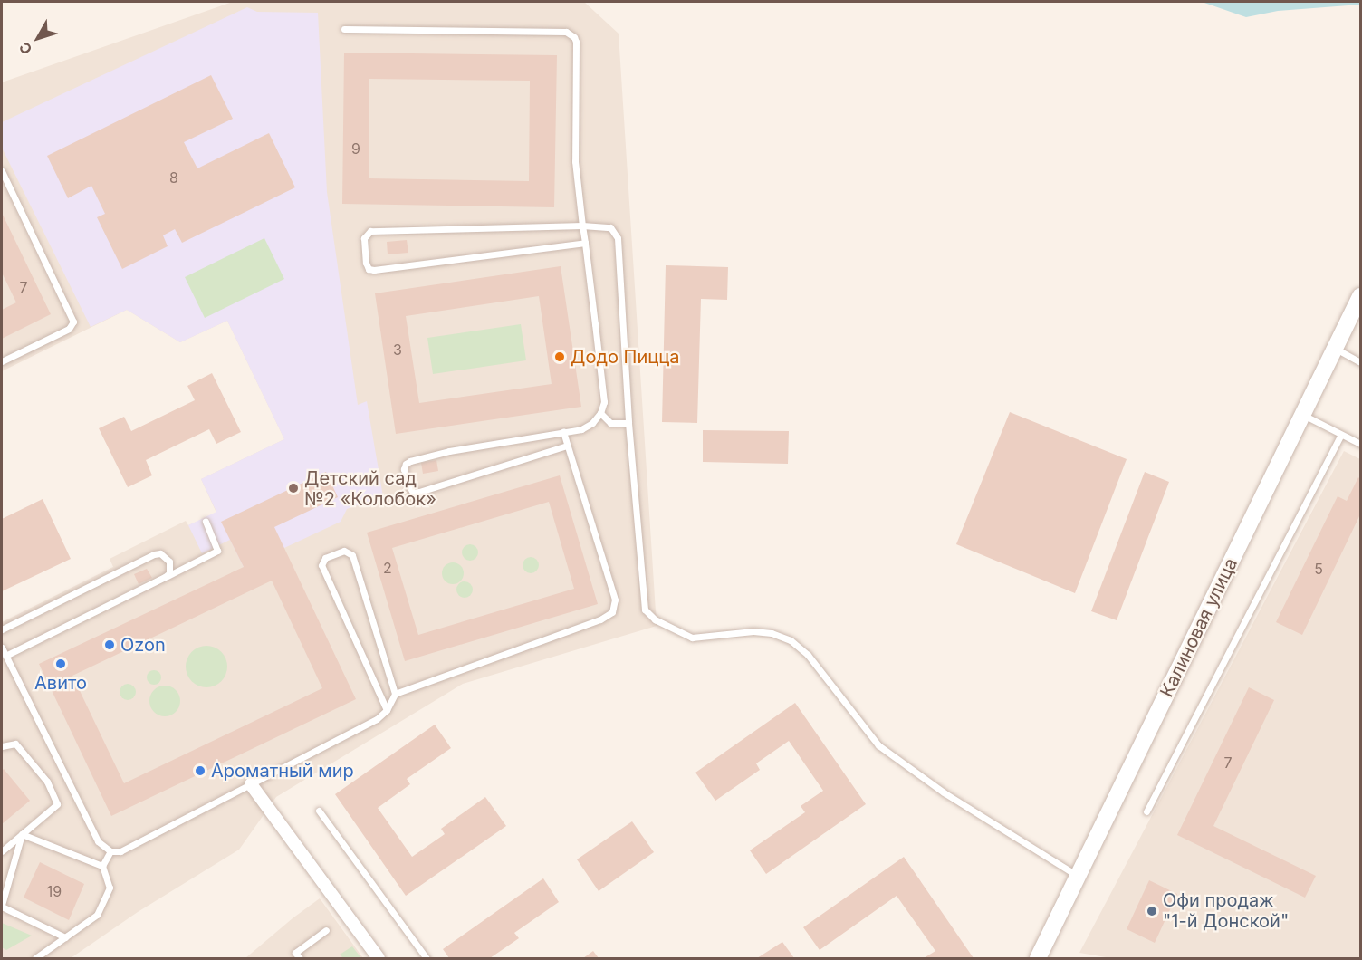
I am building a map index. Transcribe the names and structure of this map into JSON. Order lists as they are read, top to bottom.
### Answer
{
  "streets": {
    "street": ["Калиновая улица"]
  },
  "places": [
    "Додо Пицца",
    "Детский сад №2 «Колобок»",
    "Ozon",
    "Авито",
    "Ароматный мир",
    "Офи продаж \"1-й Донской\""
  ],
  "house_numbers": [
    "9",
    "8",
    "7",
    "3",
    "2",
    "5",
    "7",
    "19"
  ],
  "north": "bottom left"
}
